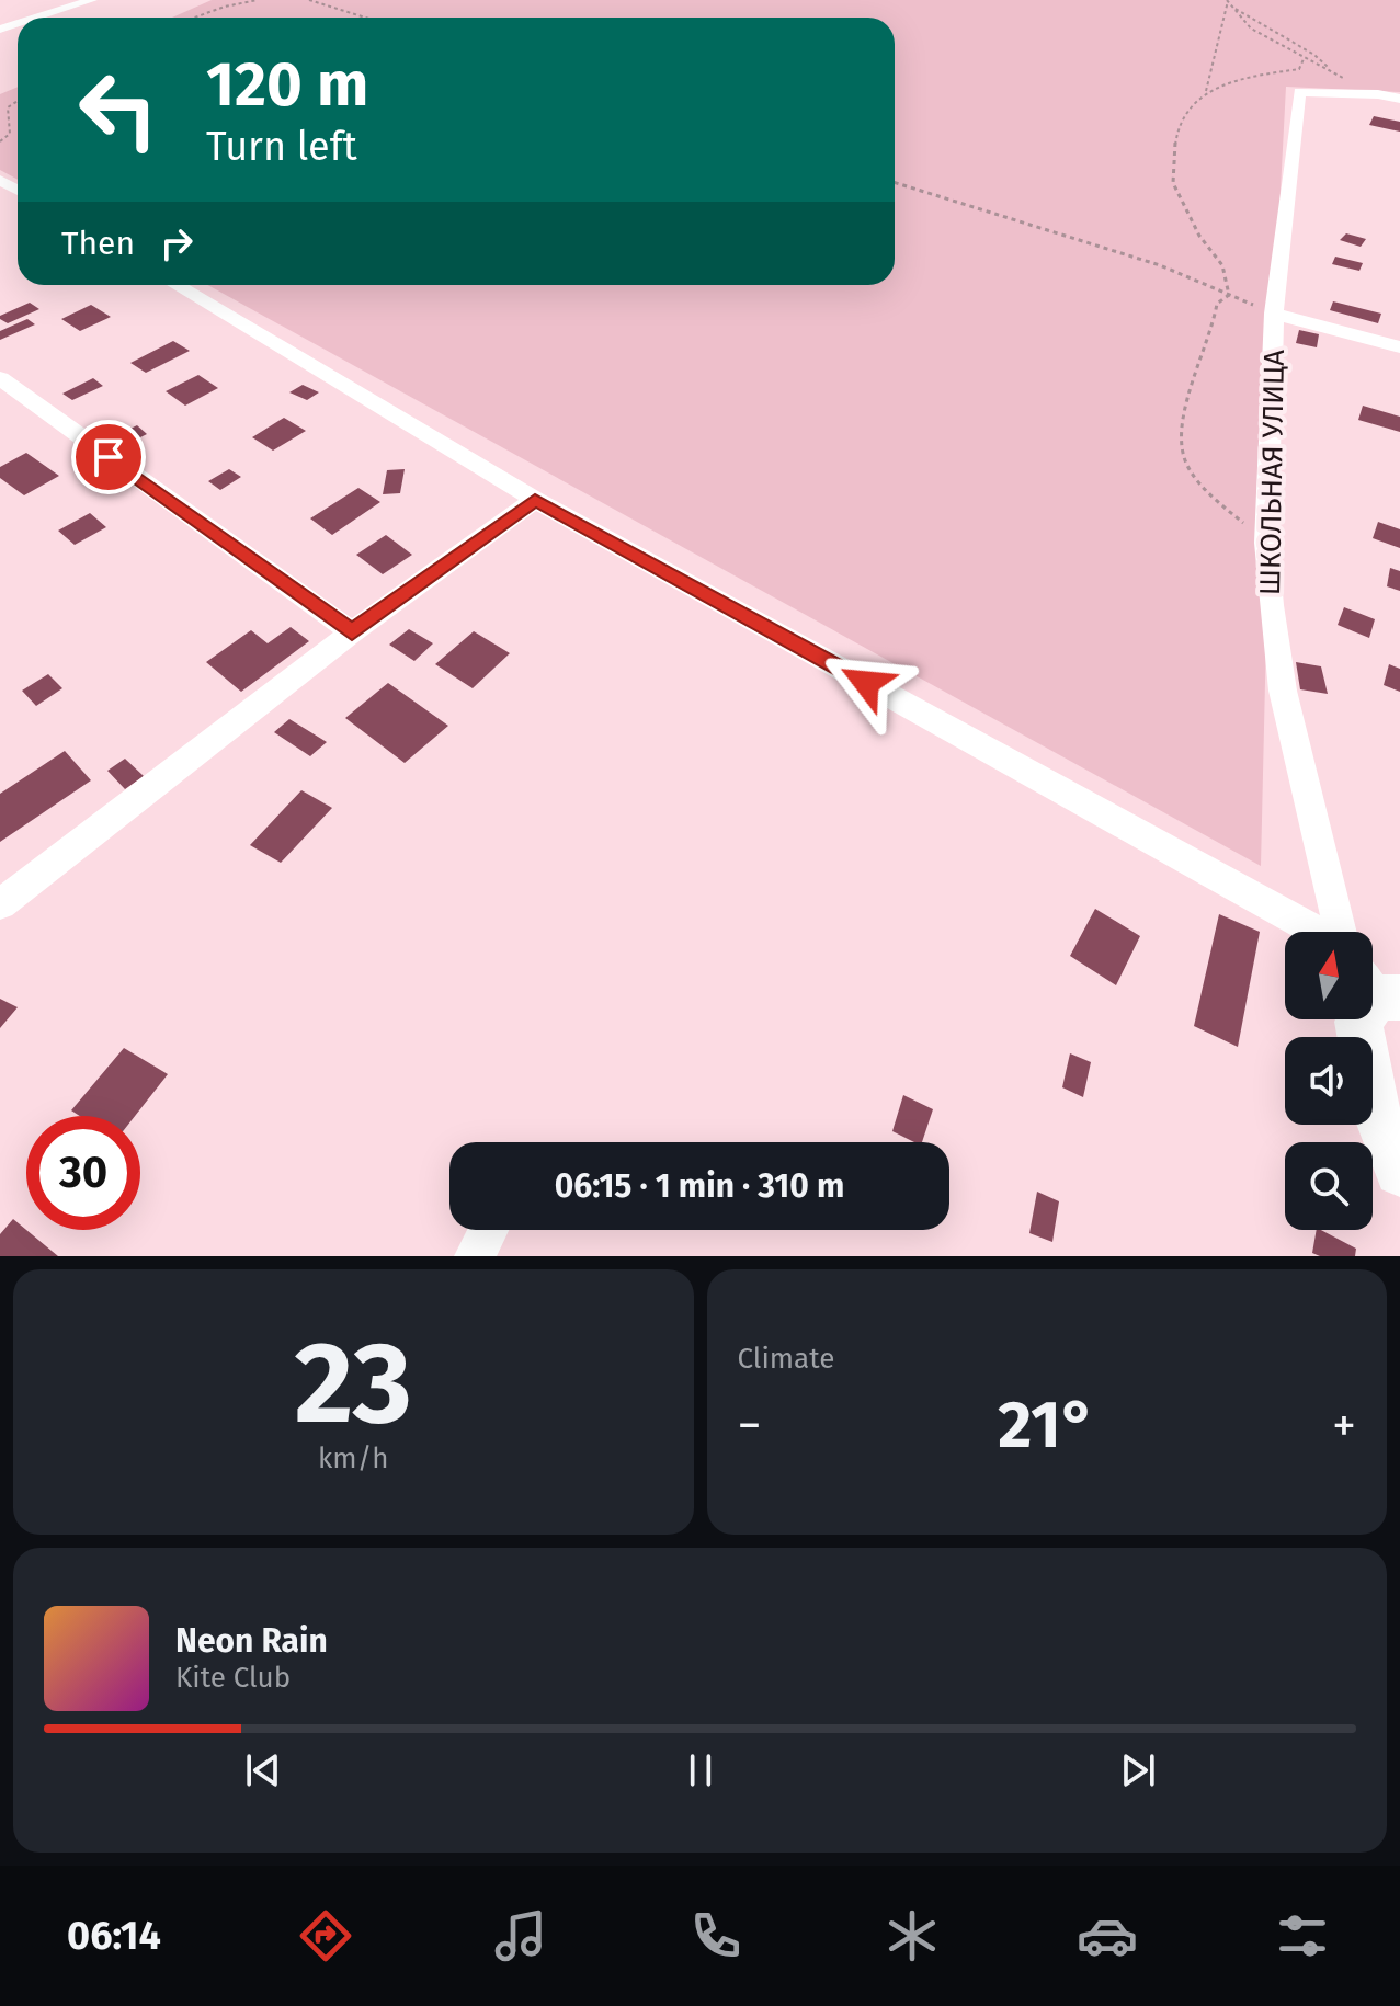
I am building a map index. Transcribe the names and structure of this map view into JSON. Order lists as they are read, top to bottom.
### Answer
{
  "streets": {
    "street": ["ШКОЛЬНАЯ УЛИЦА"]
  },
  "north": "top",
  "page": {
    "turn": ["120 m", "Turn left"],
    "then": "Then",
    "limit": "30",
    "trip": "06:15 · 1 min · 310 m",
    "tile": [
      ["23", "km/h"],
      "Climate"
    ],
    "heat": ["−", "21°", "+"],
    "song": ["Neon Rain", "Kite Club"],
    "tabs": "06:14"
  }
}
